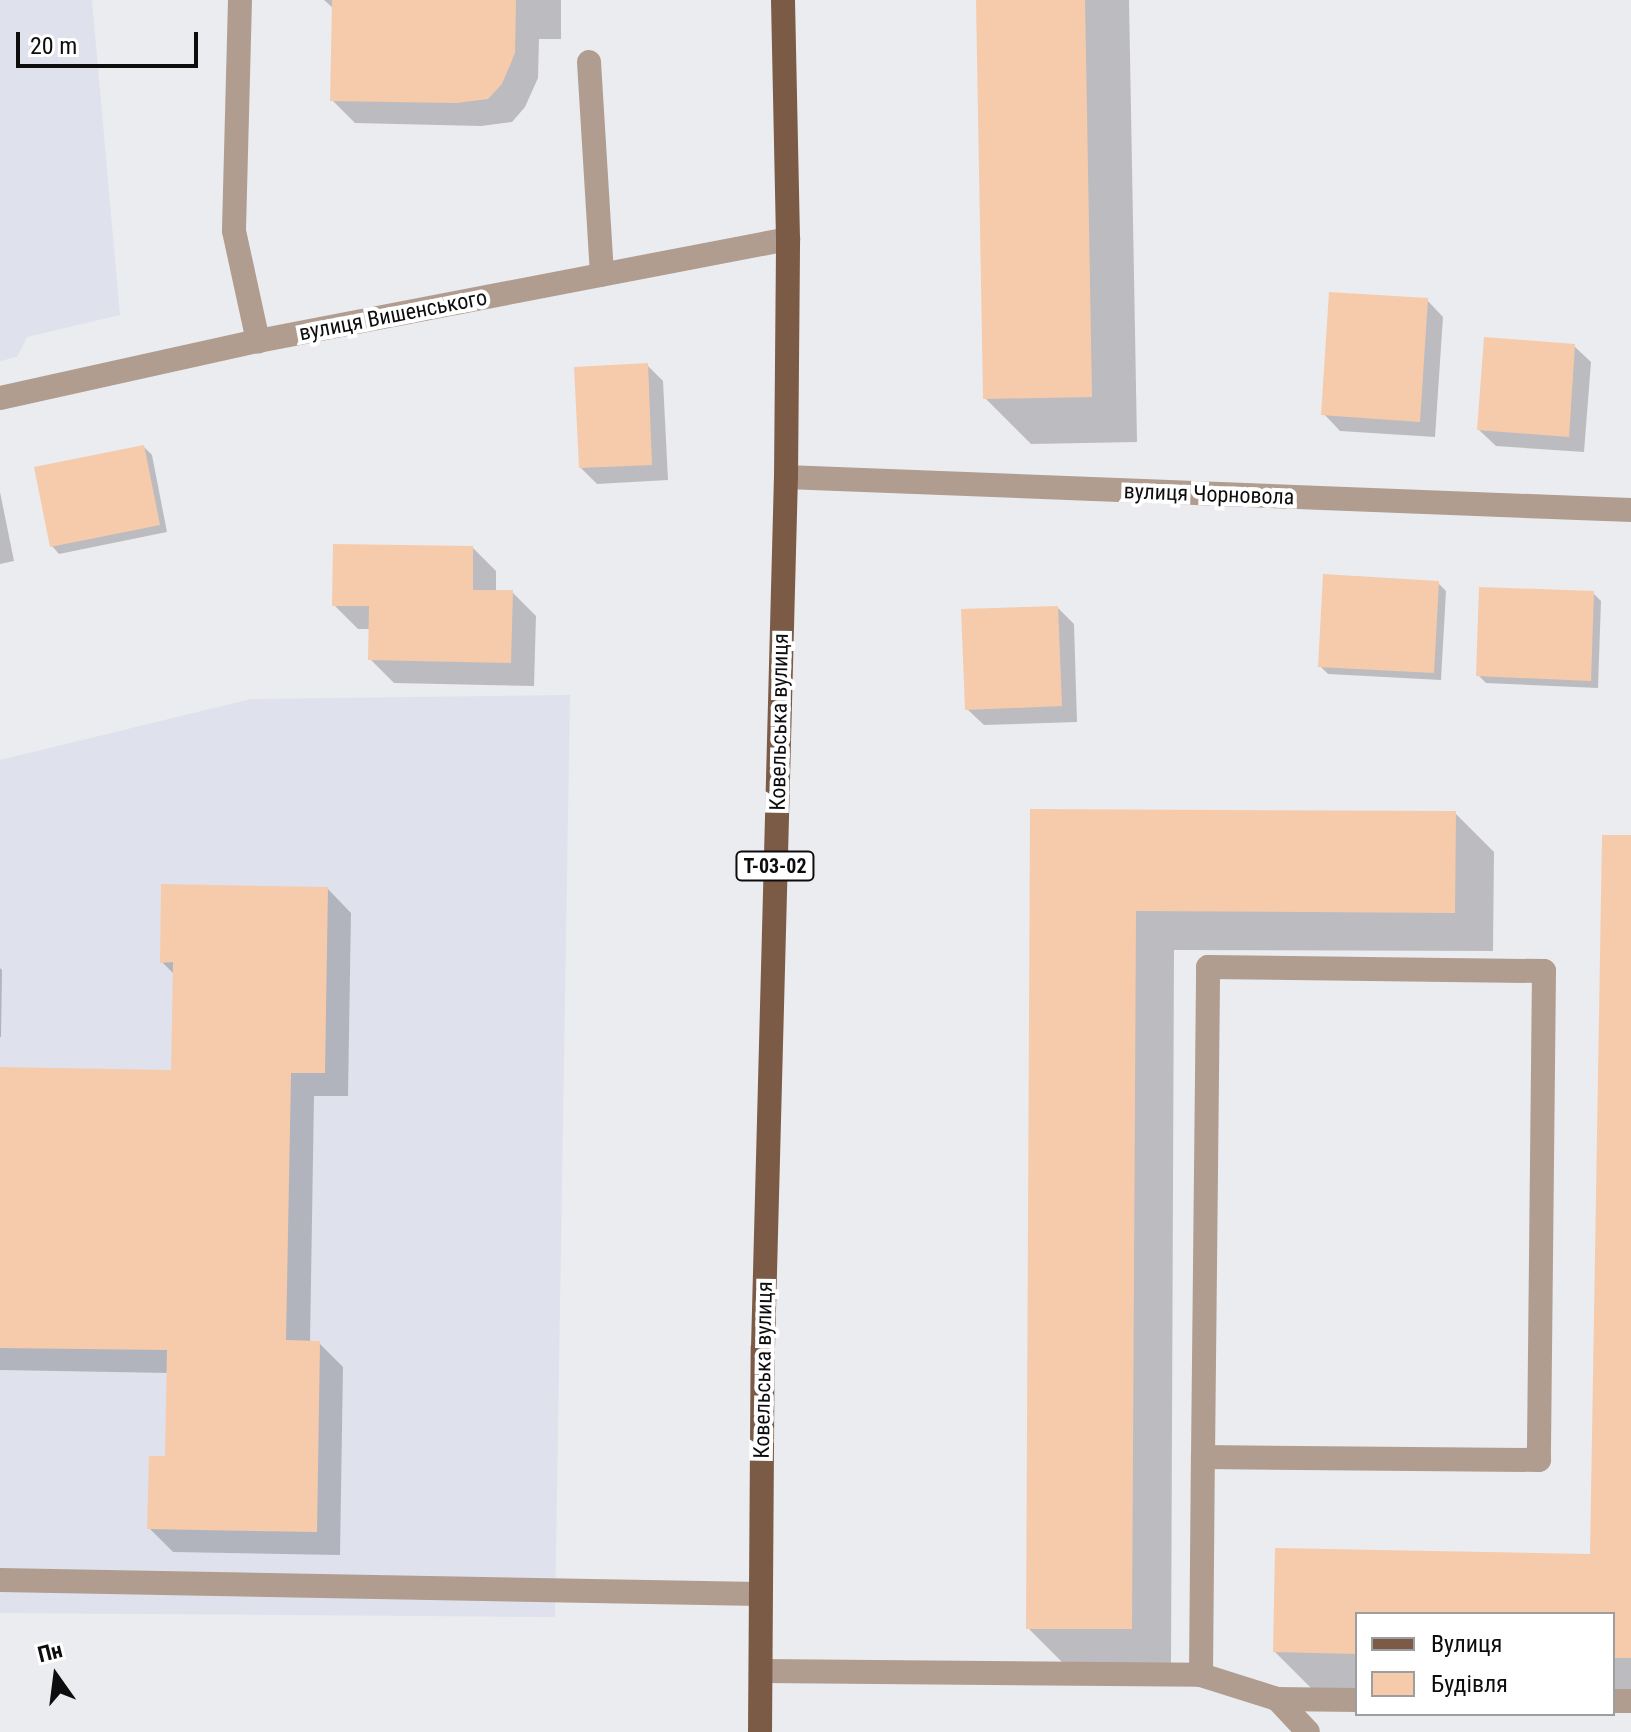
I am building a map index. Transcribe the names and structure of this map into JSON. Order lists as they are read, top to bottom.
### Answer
{
  "streets": {
    "main road": ["Ковельська вулиця", "Т-03-02"],
    "street": ["вулиця Вишенського", "вулиця Чорновола"]
  },
  "crossings": [
    ["вулиця Вишенського", "Ковельська вулиця"],
    ["вулиця Чорновола", "Ковельська вулиця"]
  ],
  "legend": ["Вулиця", "Будівля"],
  "scale_bar": "20 m",
  "north": "top"
}
